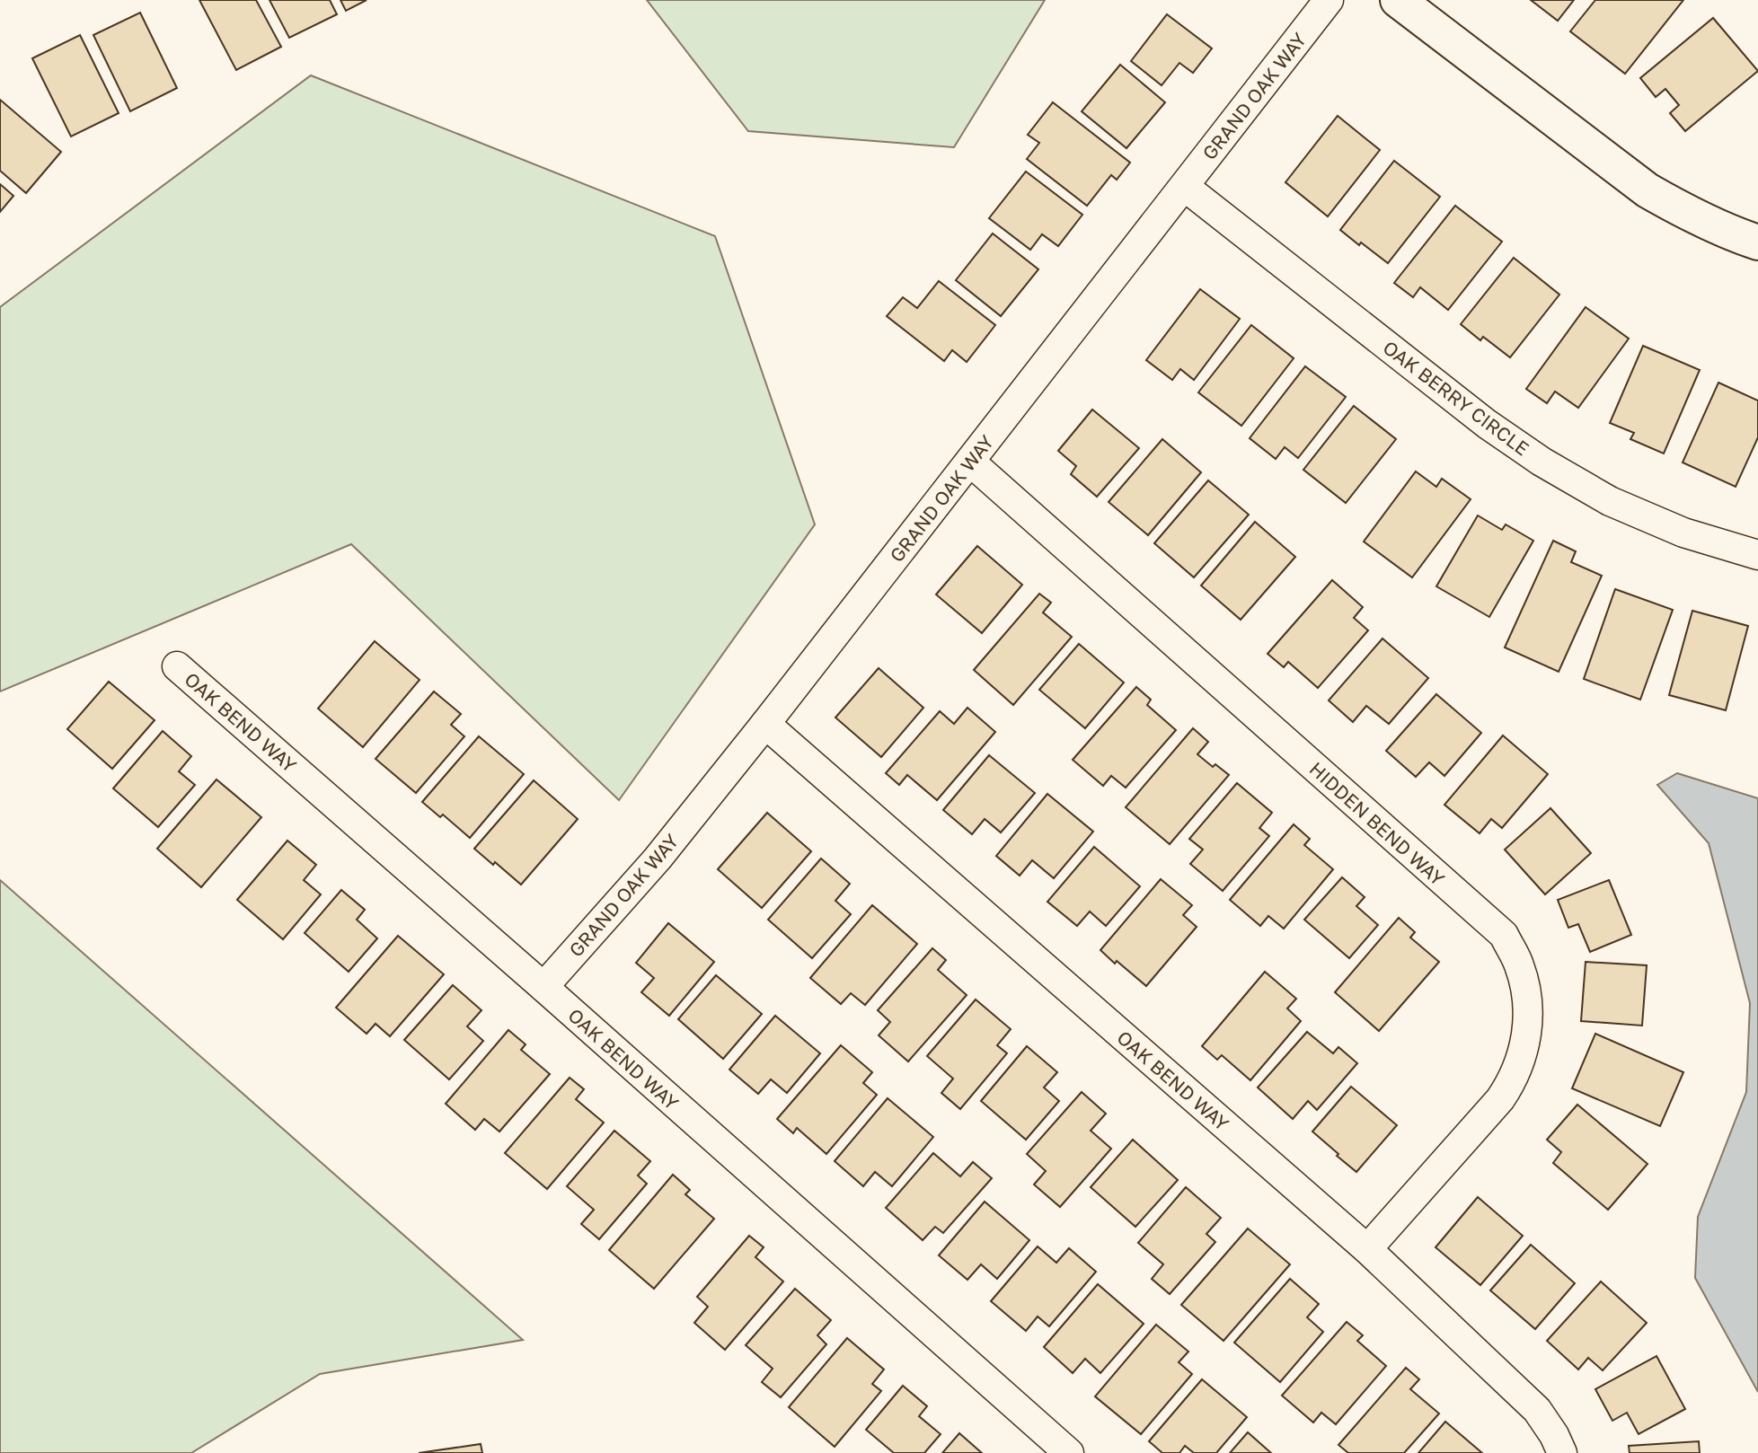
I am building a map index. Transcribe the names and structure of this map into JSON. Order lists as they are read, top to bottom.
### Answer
{
  "streets": {
    "street": [
      "GRAND OAK WAY",
      "OAK BERRY CIRCLE",
      "OAK BEND WAY",
      "HIDDEN BEND WAY"
    ]
  },
  "crossings": [
    ["GRAND OAK WAY", "OAK BERRY CIRCLE"],
    ["GRAND OAK WAY", "OAK BEND WAY"],
    ["GRAND OAK WAY", "HIDDEN BEND WAY"],
    ["OAK BEND WAY", "HIDDEN BEND WAY"]
  ]
}
